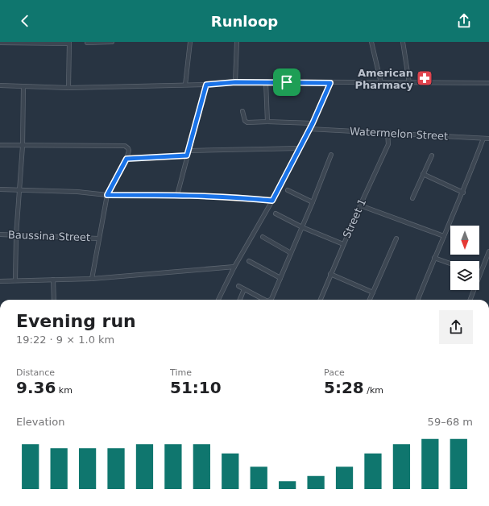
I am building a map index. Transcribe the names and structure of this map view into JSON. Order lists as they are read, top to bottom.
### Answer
{
  "streets": {
    "street": ["Watermelon Street", "Street 1", "Baussina Street"]
  },
  "crossings": [
    ["Watermelon Street", "Street 1"]
  ],
  "places": {
    "pharmacy": ["American Pharmacy"]
  },
  "north": "bottom",
  "page": {
    "header": "Runloop",
    "heading": ["Evening run", "19:22 · 9 × 1.0 km"],
    "stats": [
      ["Distance", "9.36 km"],
      ["Time", "51:10"],
      ["Pace", "5:28 /km"]
    ],
    "chart": ["Elevation", "59–68 m"]
  }
}
